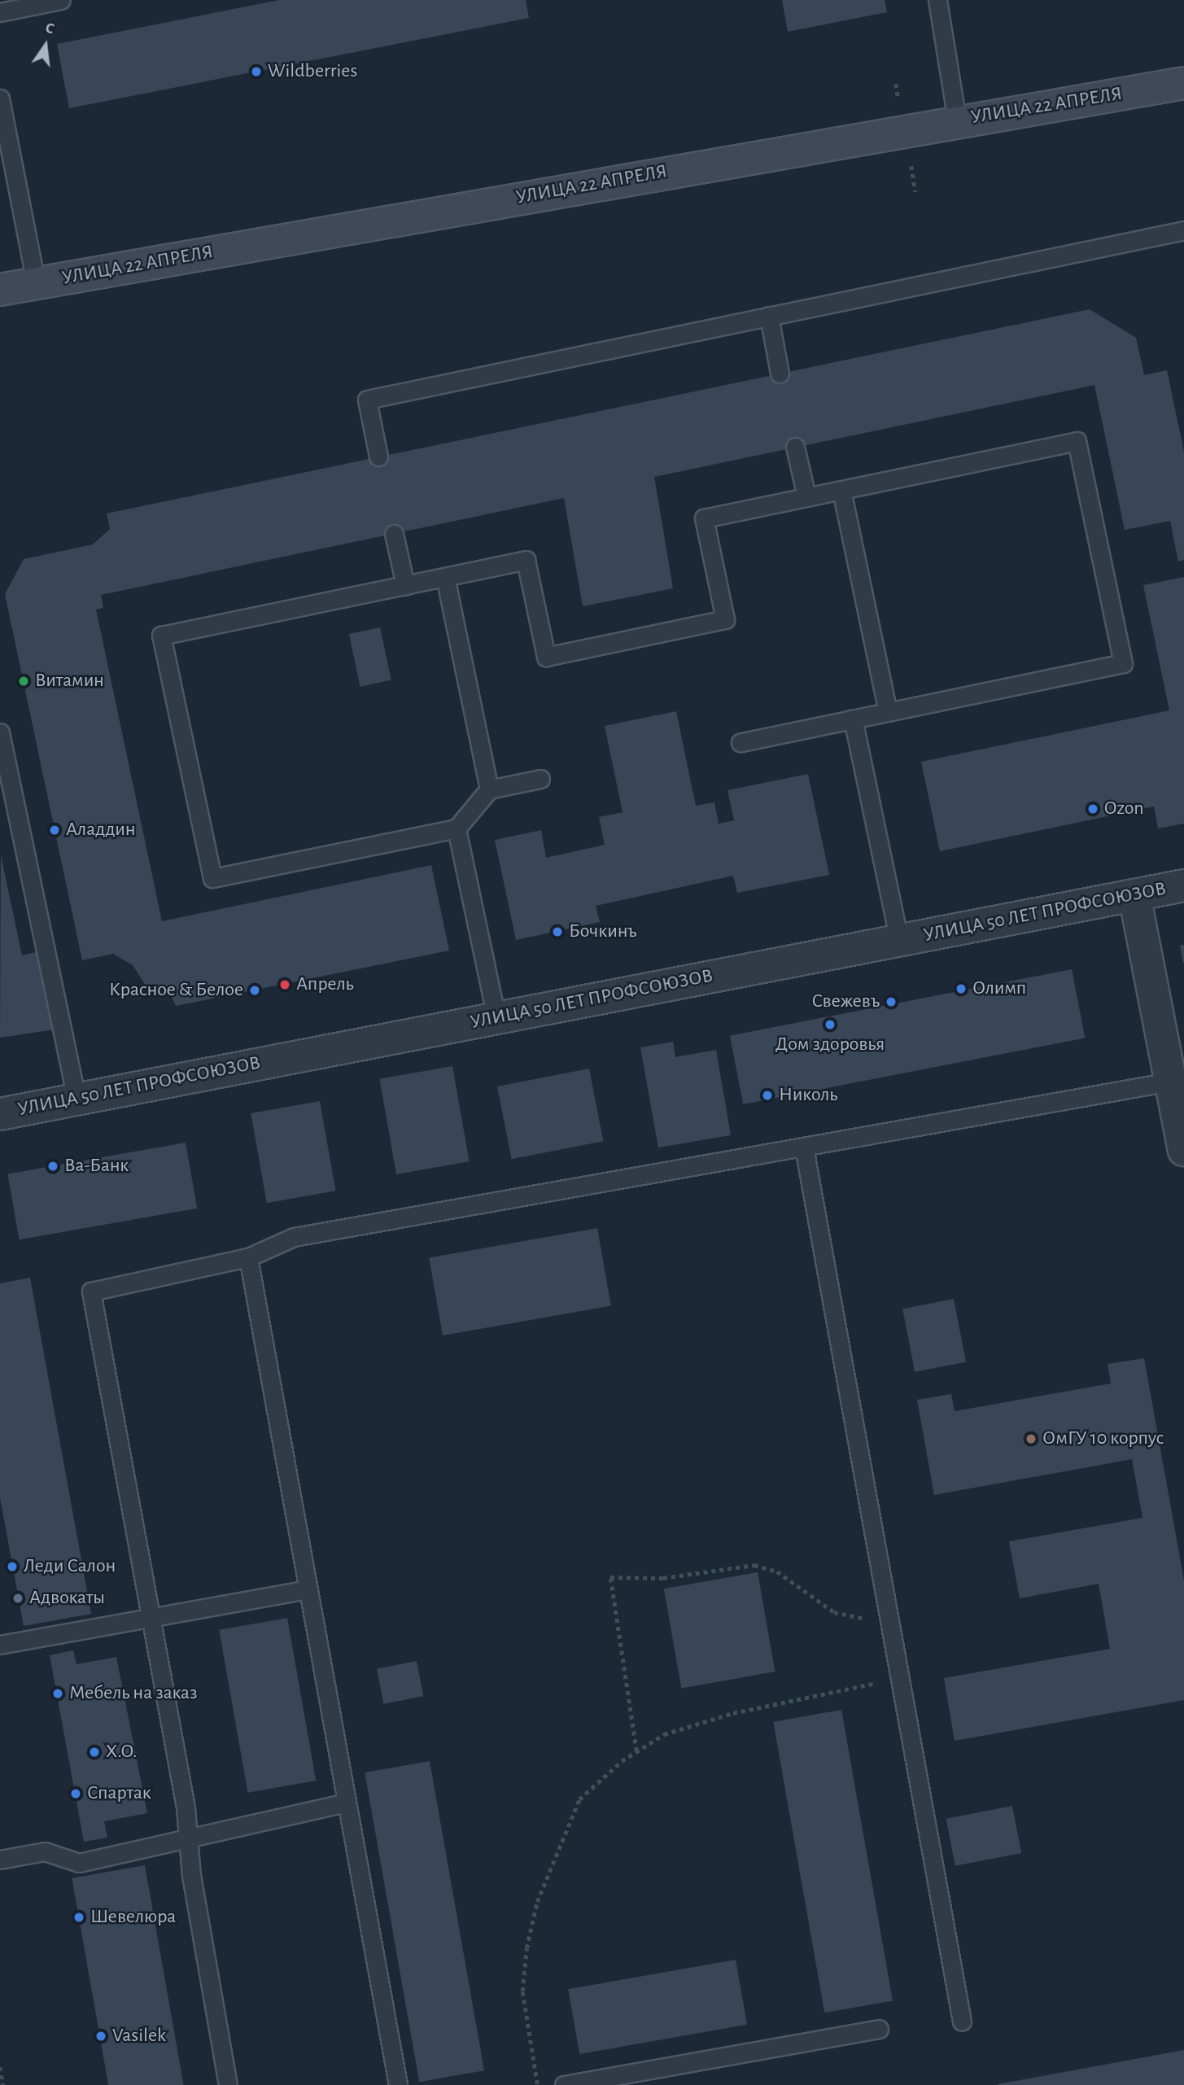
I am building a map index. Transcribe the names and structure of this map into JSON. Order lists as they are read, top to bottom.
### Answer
{
  "streets": {
    "main road": ["УЛИЦА 22 АПРЕЛЯ"],
    "street": ["УЛИЦА 50 ЛЕТ ПРОФСОЮЗОВ"]
  },
  "places": [
    "Wildberries",
    "Витамин",
    "Ozon",
    "Аладдин",
    "Бочкинъ",
    "Апрель",
    "Олимп",
    "Красное & Белое",
    "Свежевъ",
    "Дом здоровья",
    "Николь",
    "Ва-Банк",
    "ОмГУ 10 корпус",
    "Леди Салон",
    "Адвокаты",
    "Мебель на заказ",
    "X.O.",
    "Спартак",
    "Шевелюра",
    "Vasilek"
  ],
  "north": "top"
}
